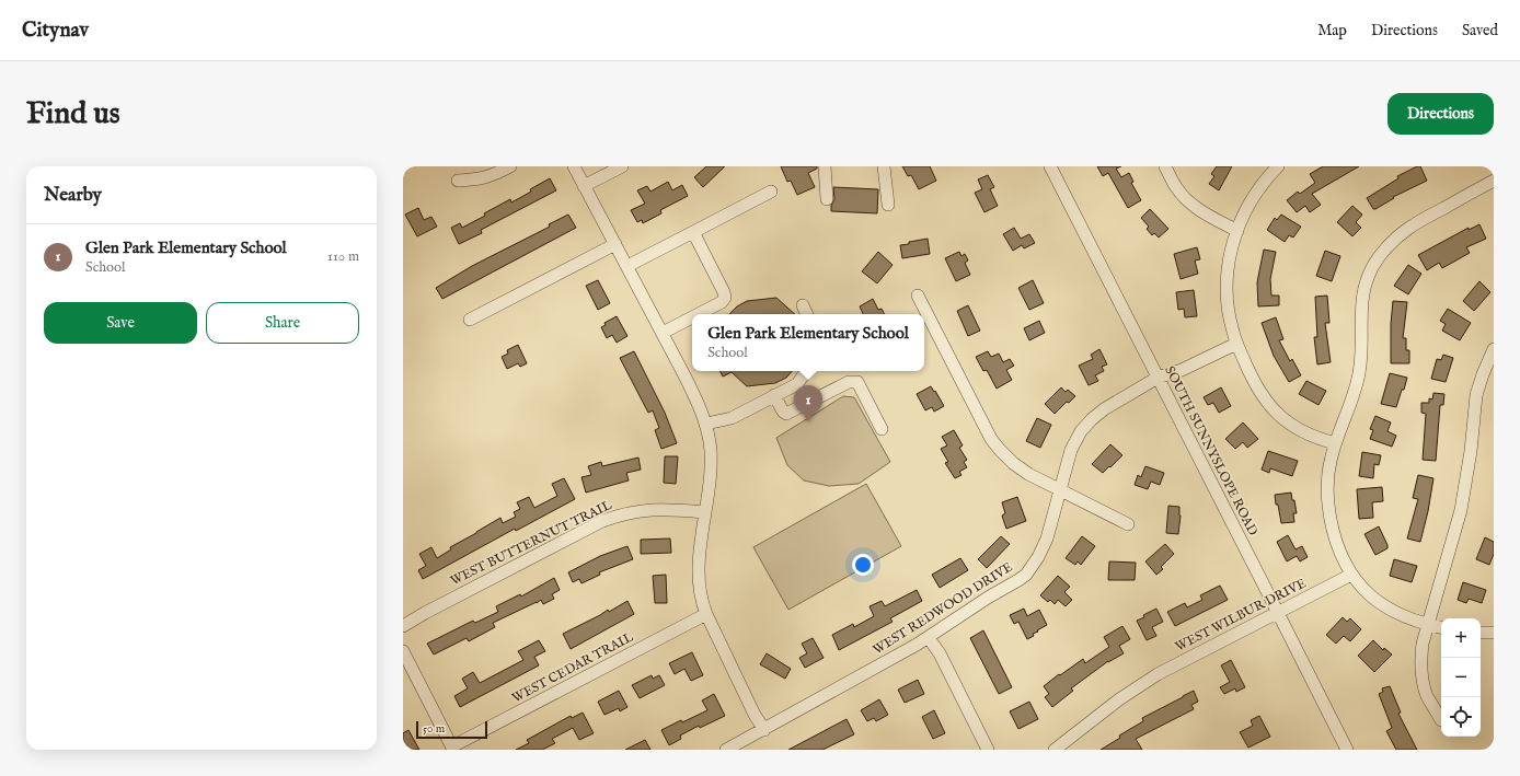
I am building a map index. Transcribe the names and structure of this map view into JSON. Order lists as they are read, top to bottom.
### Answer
{
  "streets": {
    "street": [
      "SOUTH SUNNYSLOPE ROAD",
      "WEST BUTTERNUT TRAIL",
      "WEST REDWOOD DRIVE",
      "WEST WILBUR DRIVE",
      "WEST CEDAR TRAIL"
    ]
  },
  "crossings": [
    ["SOUTH SUNNYSLOPE ROAD", "WEST REDWOOD DRIVE"],
    ["SOUTH SUNNYSLOPE ROAD", "WEST WILBUR DRIVE"]
  ],
  "scale_bar": "50 m",
  "page": {
    "header": "Citynav",
    "nav": ["Map", "Directions", "Saved"],
    "buttons": [
      "Directions",
      ["Save", "Share"]
    ],
    "title": "Find us",
    "heading": "Nearby",
    "list": [
      {
        "mark": "1",
        "name": "Glen Park Elementary School",
        "note": "School",
        "value": "110 m"
      }
    ],
    "popup": ["Glen Park Elementary School", "School"],
    "pins": "1",
    "map_buttons": ["+", "−"],
    "scale": "50 m"
  }
}
